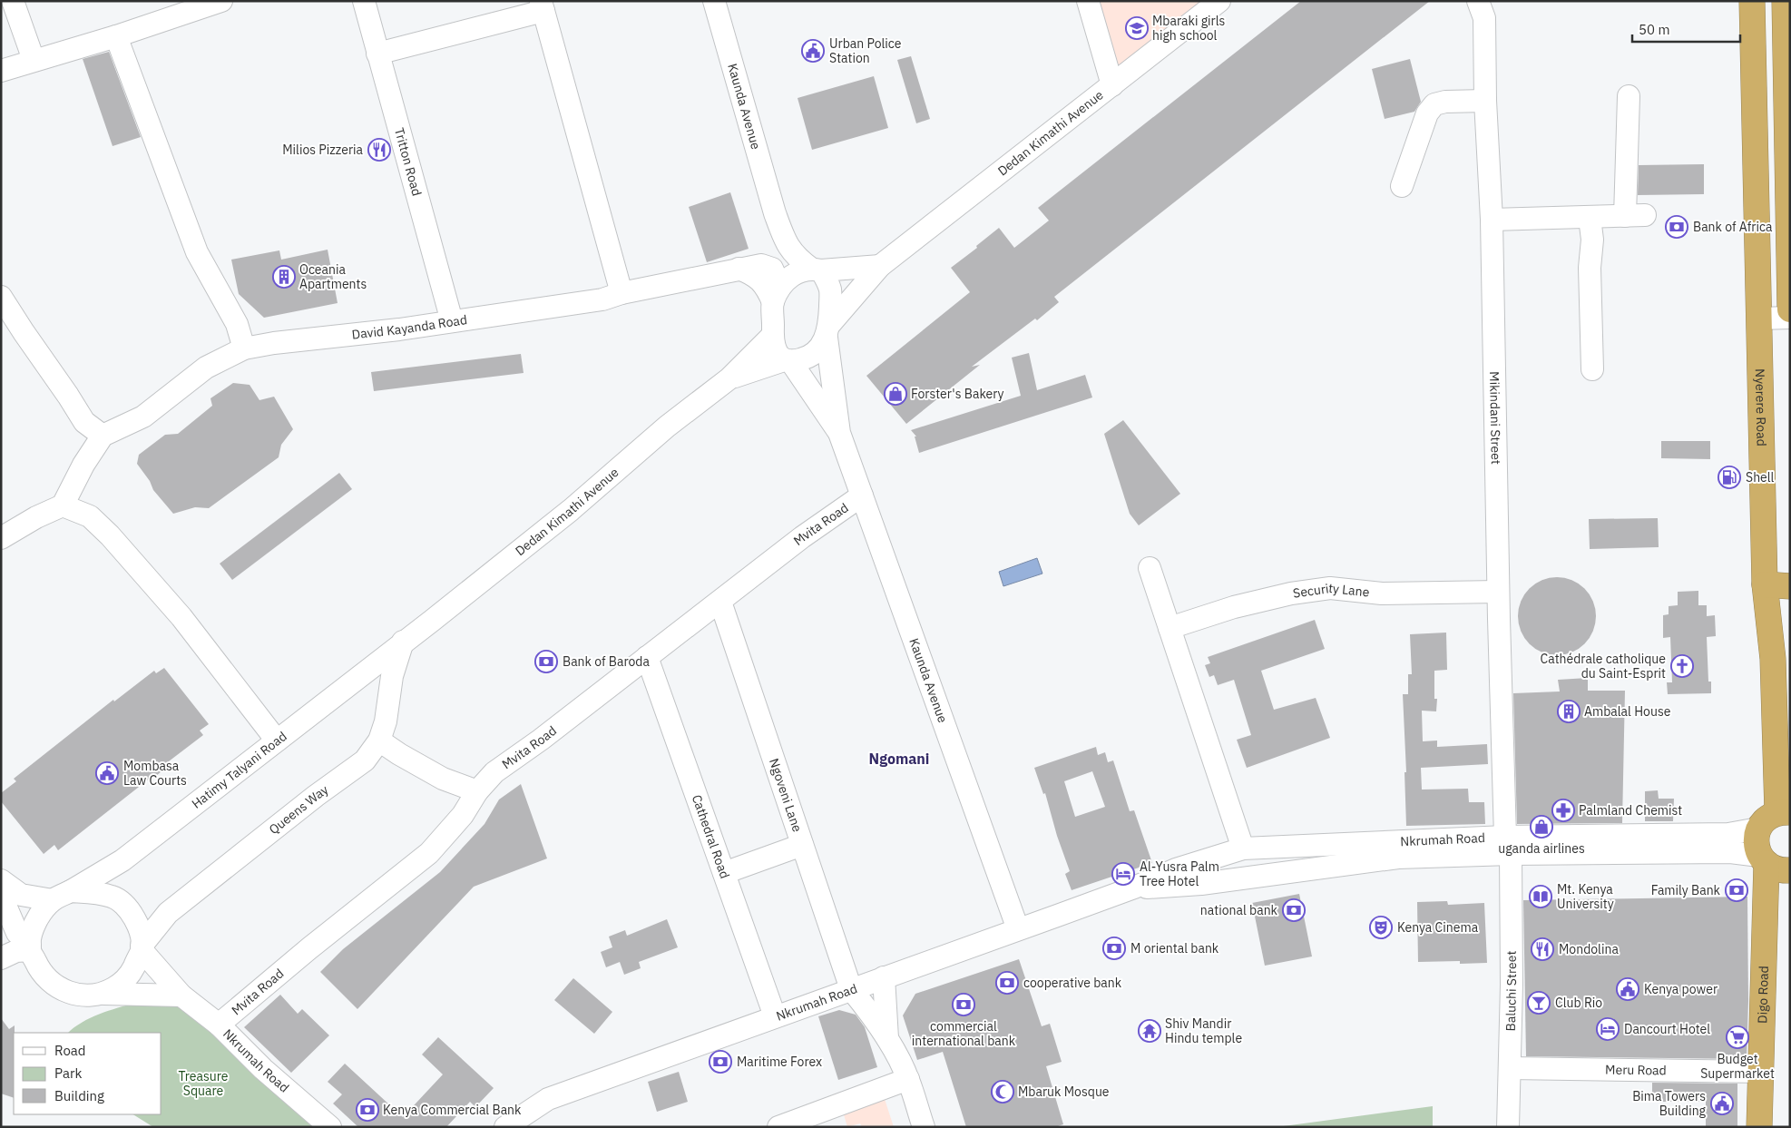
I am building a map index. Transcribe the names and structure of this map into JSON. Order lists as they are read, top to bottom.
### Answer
{
  "streets": {
    "highway": ["Nyerere Road", "Digo Road"],
    "street": [
      "Kaunda Avenue",
      "Dedan Kimathi Avenue",
      "Tritton Road",
      "David Kayanda Road",
      "Mikindani Street",
      "Mvita Road",
      "Security Lane",
      "Hatimy Talyani Road",
      "Ngoveni Lane",
      "Queens Way",
      "Cathedral Road",
      "Nkrumah Road",
      "Baluchi Street",
      "Meru Road"
    ]
  },
  "crossings": [
    ["Kaunda Avenue", "Mvita Road"],
    ["Kaunda Avenue", "Nkrumah Road"],
    ["Dedan Kimathi Avenue", "David Kayanda Road"],
    ["Dedan Kimathi Avenue", "Hatimy Talyani Road"],
    ["Dedan Kimathi Avenue", "Queens Way"],
    ["Tritton Road", "David Kayanda Road"],
    ["Mikindani Street", "Security Lane"],
    ["Mikindani Street", "Nkrumah Road"],
    ["Mikindani Street", "Baluchi Street"],
    ["Mvita Road", "Ngoveni Lane"],
    ["Mvita Road", "Cathedral Road"],
    ["Mvita Road", "Nkrumah Road"],
    ["Hatimy Talyani Road", "Queens Way"],
    ["Hatimy Talyani Road", "Nkrumah Road"],
    ["Ngoveni Lane", "Nkrumah Road"],
    ["Queens Way", "Nkrumah Road"],
    ["Cathedral Road", "Nkrumah Road"],
    ["Nkrumah Road", "Baluchi Street"],
    ["Nkrumah Road", "Digo Road"],
    ["Baluchi Street", "Meru Road"],
    ["Digo Road", "Meru Road"]
  ],
  "districts": ["Ngomani"],
  "parks": ["Treasure Square"],
  "places": {
    "school or university": ["Mbaraki girls high school"],
    "public building": [
      "Urban Police Station",
      "Mombasa Law Courts",
      "Kenya power",
      "Bima Towers Building"
    ],
    "restaurant": ["Milios Pizzeria", "Mondolina"],
    "bank": [
      "Bank of Africa",
      "Bank of Baroda",
      "Family Bank",
      "national bank",
      "M oriental bank",
      "cooperative bank",
      "commercial international bank",
      "Maritime Forex",
      "Kenya Commercial Bank"
    ],
    "building": ["Oceania Apartments", "Ambalal House"],
    "shop": ["Forster's Bakery", "uganda airlines"],
    "fuel station": ["Shell"],
    "church": ["Cathédrale catholique du Saint-Esprit"],
    "pharmacy": ["Palmland Chemist"],
    "hotel": ["Al-Yusra Palm Tree Hotel", "Dancourt Hotel"],
    "library": ["Mt. Kenya University"],
    "theatre": ["Kenya Cinema"],
    "bar": ["Club Rio"],
    "temple": ["Shiv Mandir Hindu temple"],
    "supermarket": ["Budget Supermarket"],
    "mosque": ["Mbaruk Mosque"]
  },
  "legend": ["Road", "Park", "Building"],
  "scale_bar": "50 m"
}
